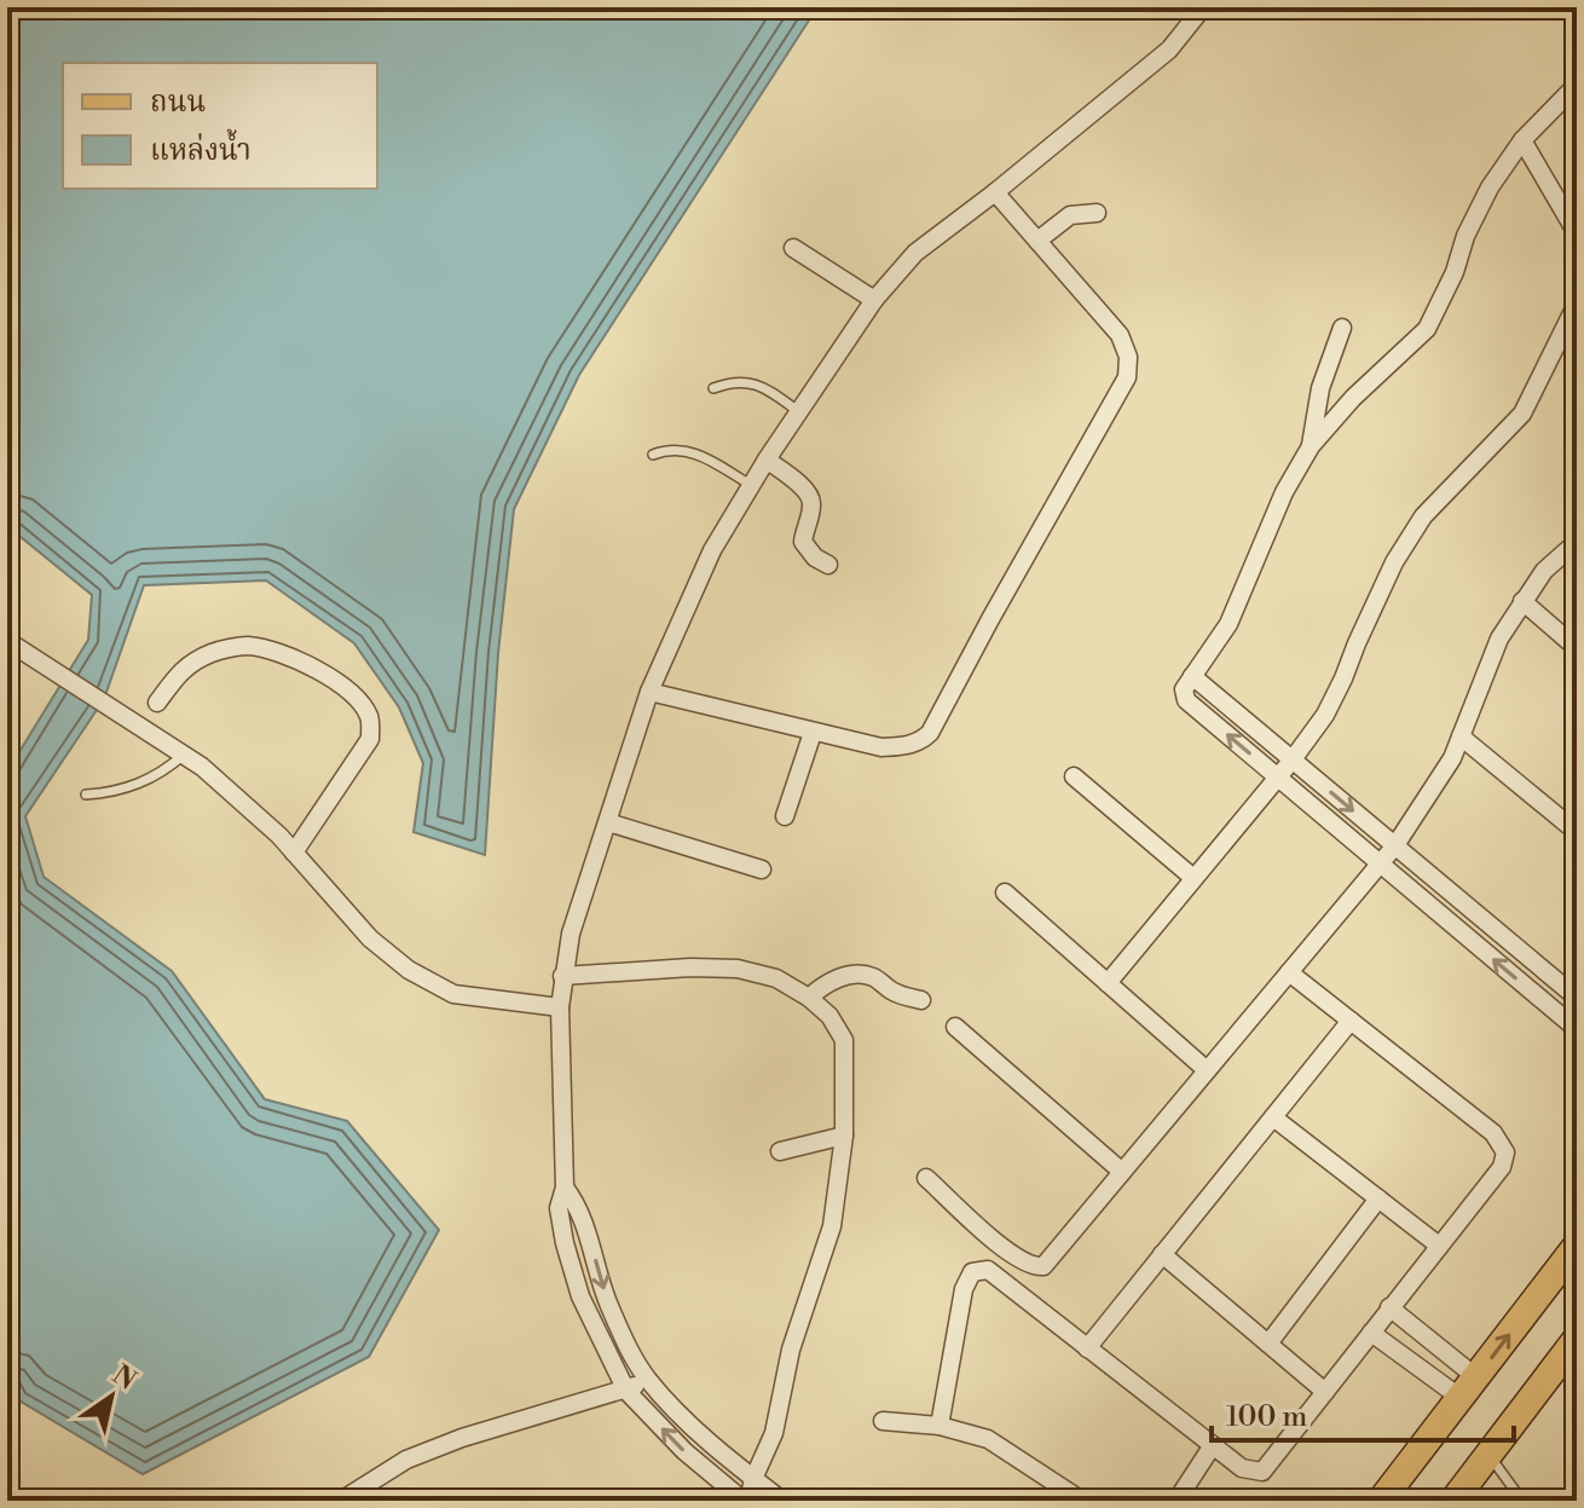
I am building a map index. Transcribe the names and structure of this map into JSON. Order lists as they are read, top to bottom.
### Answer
{
  "legend": ["ถนน", "แหล่งน้ำ"],
  "scale_bar": "100 m",
  "north": "top right"
}
